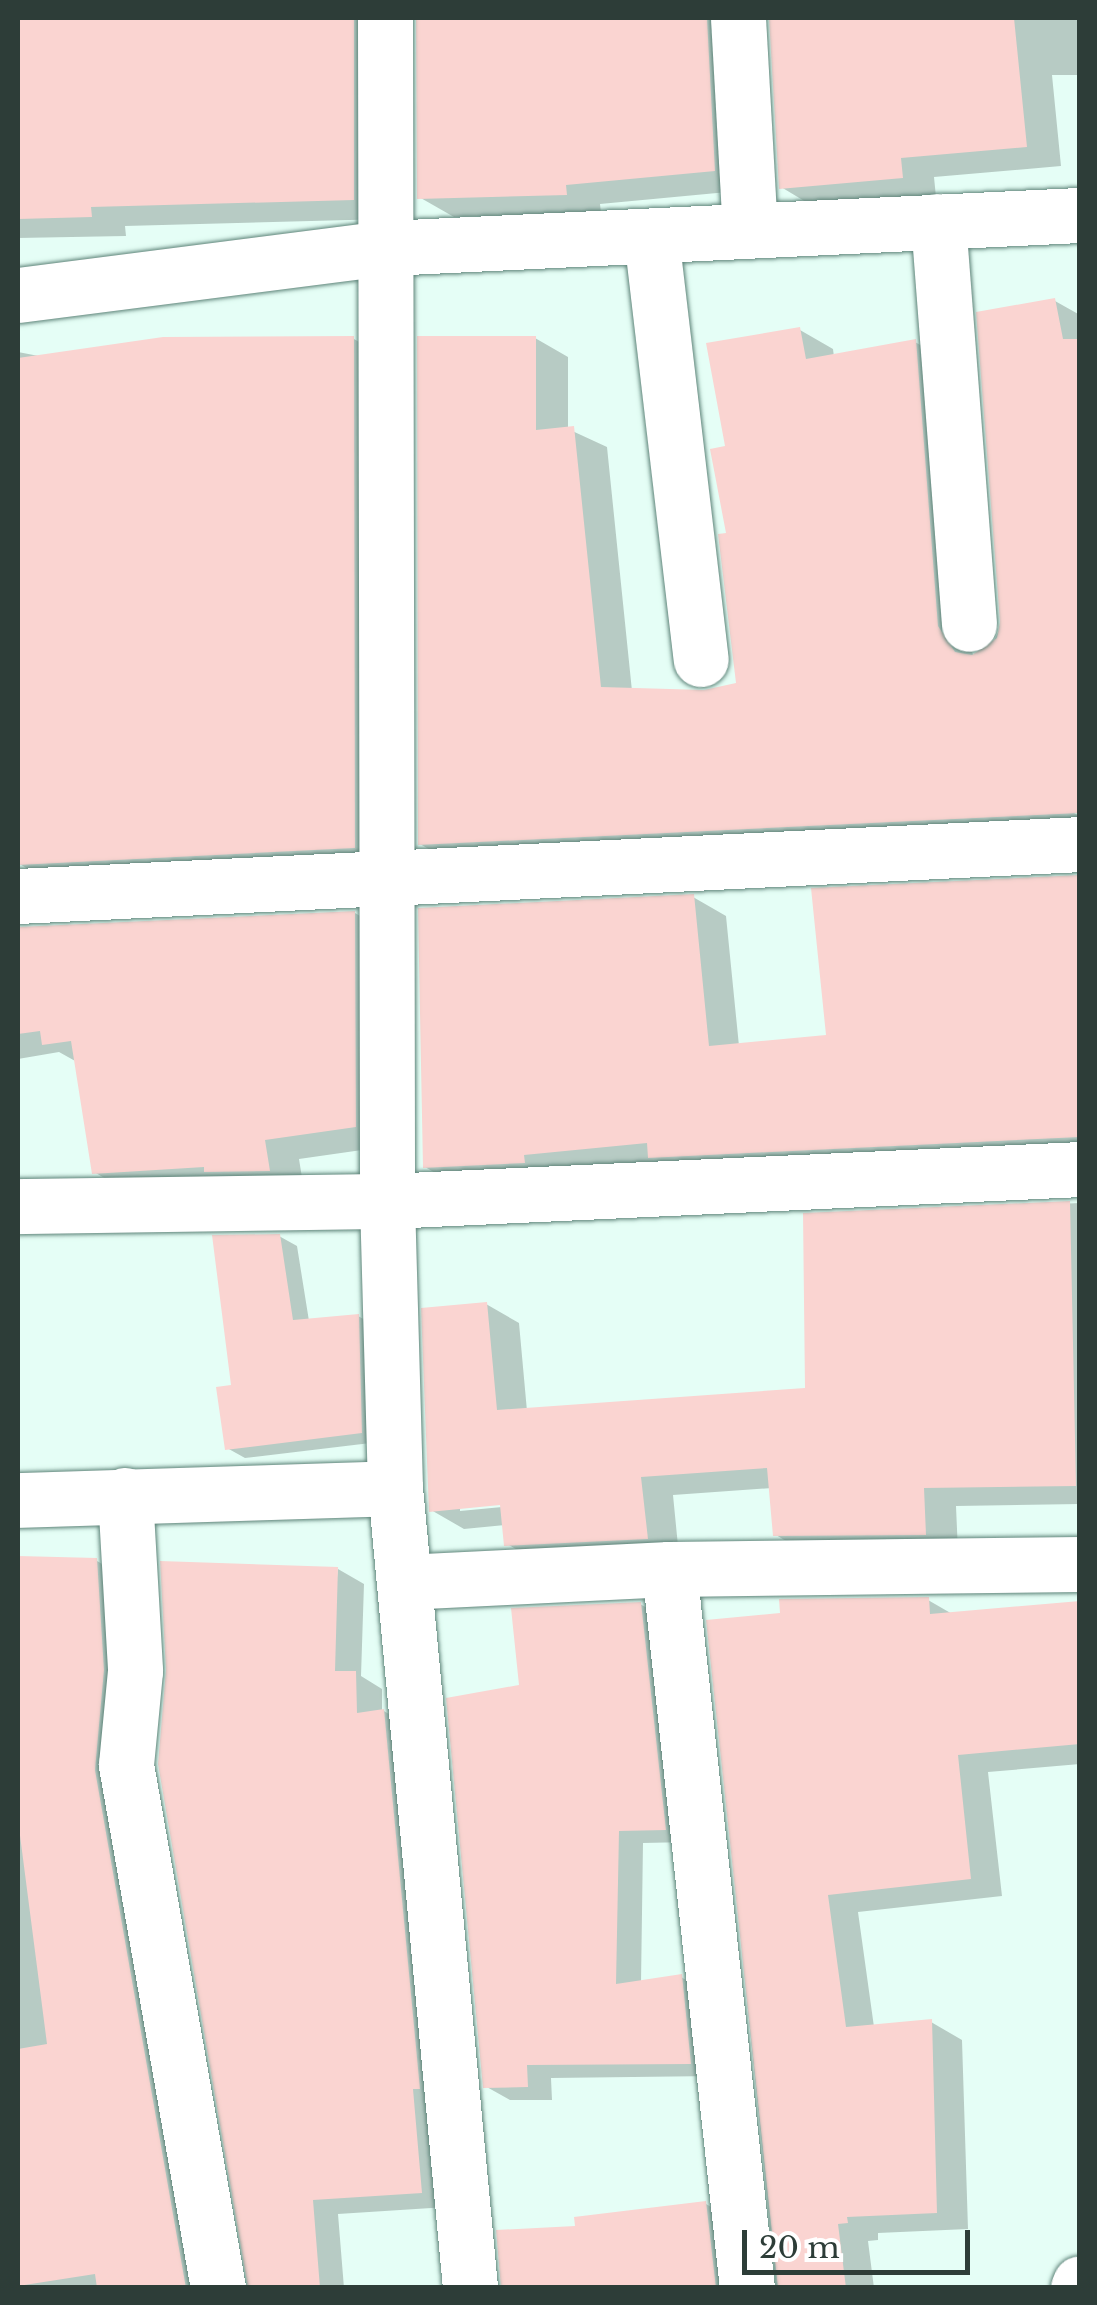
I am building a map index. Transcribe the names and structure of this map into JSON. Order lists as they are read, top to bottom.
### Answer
{
  "scale_bar": "20 m"
}
